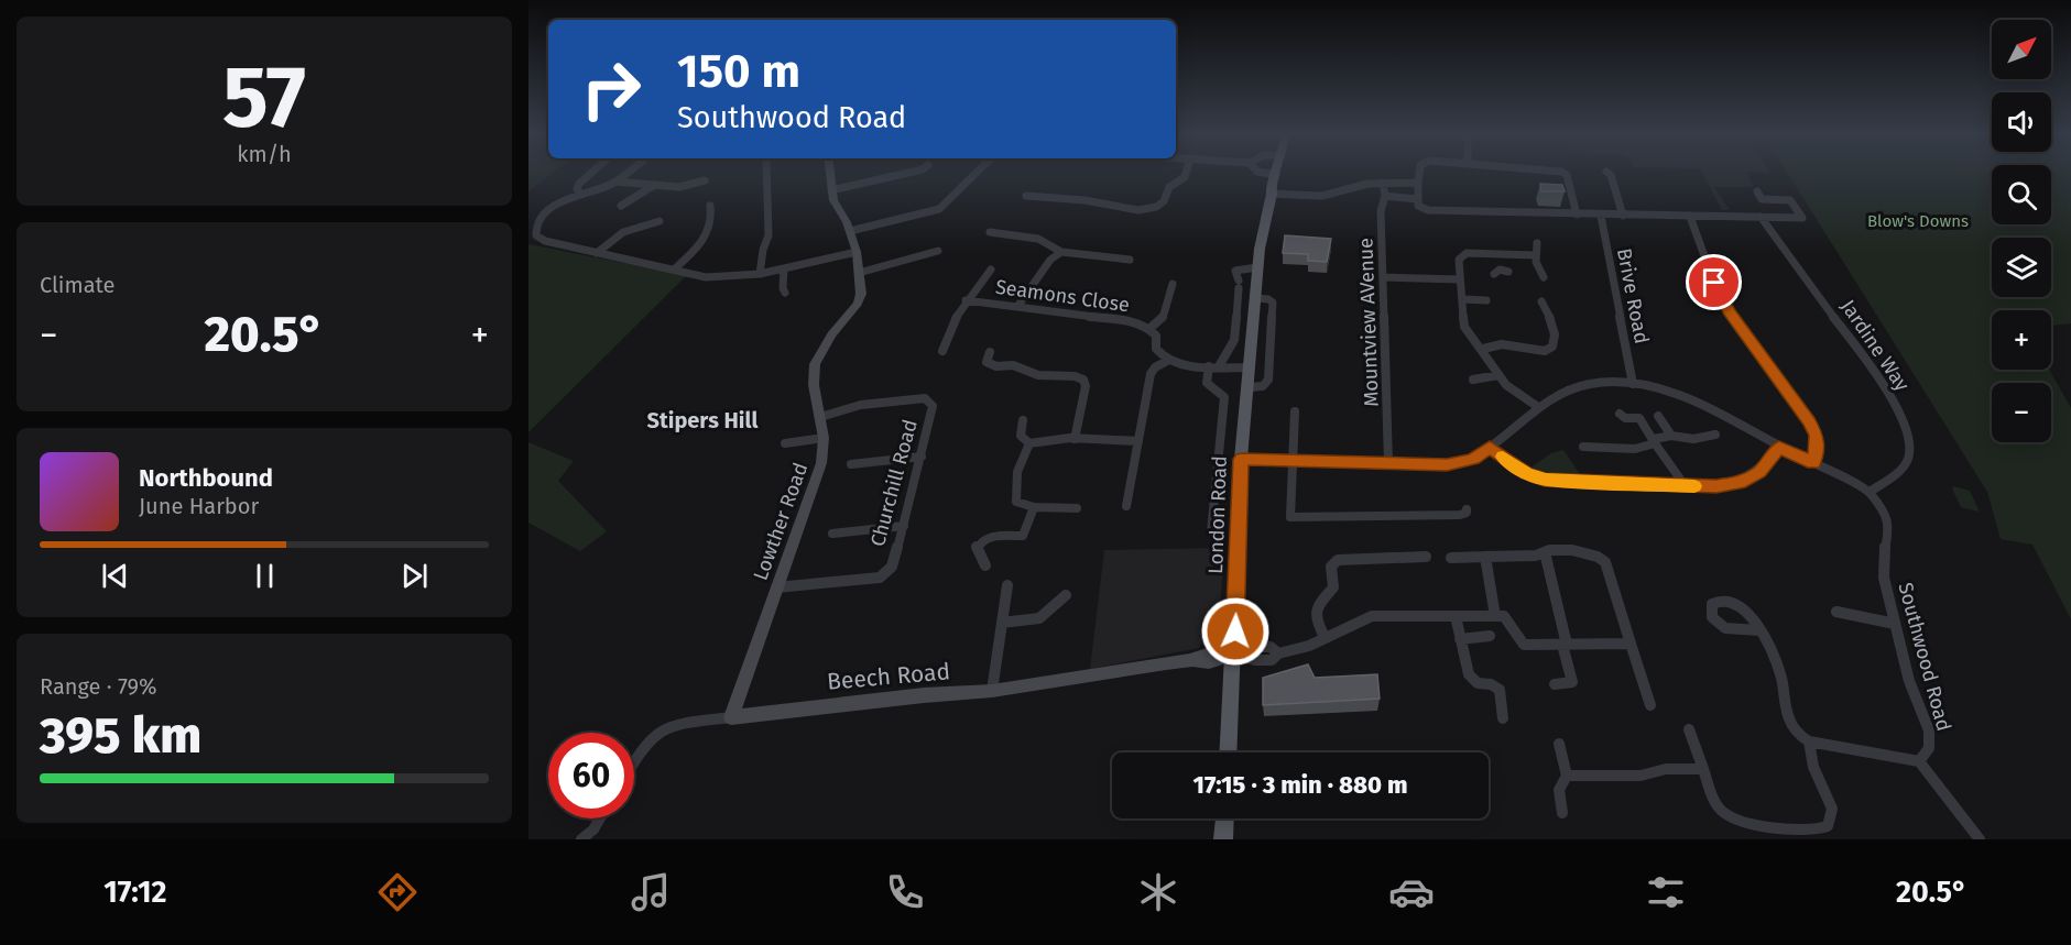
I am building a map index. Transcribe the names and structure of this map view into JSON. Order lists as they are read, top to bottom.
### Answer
{
  "streets": {
    "main road": ["London Road"],
    "street": [
      "Seamons Close",
      "Brive Road",
      "Mountview AVenue",
      "Jardine Way",
      "Churchill Road",
      "Lowther Road",
      "Southwood Road",
      "Beech Road"
    ]
  },
  "crossings": [
    ["Brive Road", "Southwood Road"],
    ["Mountview AVenue", "Southwood Road"],
    ["Jardine Way", "Southwood Road"],
    ["Churchill Road", "Lowther Road"],
    ["London Road", "Southwood Road"],
    ["London Road", "Beech Road"],
    ["Lowther Road", "Beech Road"]
  ],
  "districts": ["Stipers Hill"],
  "parks": ["Blow's Downs"],
  "north": "top right",
  "page": {
    "tile": [
      ["57", "km/h"],
      "Climate",
      ["Range · 79%", "395 km"]
    ],
    "map_buttons": ["+", "−"],
    "turn": ["150 m", "Southwood Road"],
    "heat": ["−", "20.5°", "+"],
    "song": ["Northbound", "June Harbor"],
    "limit": "60",
    "trip": "17:15 · 3 min · 880 m",
    "tabs": ["17:12", "20.5°"]
  }
}
